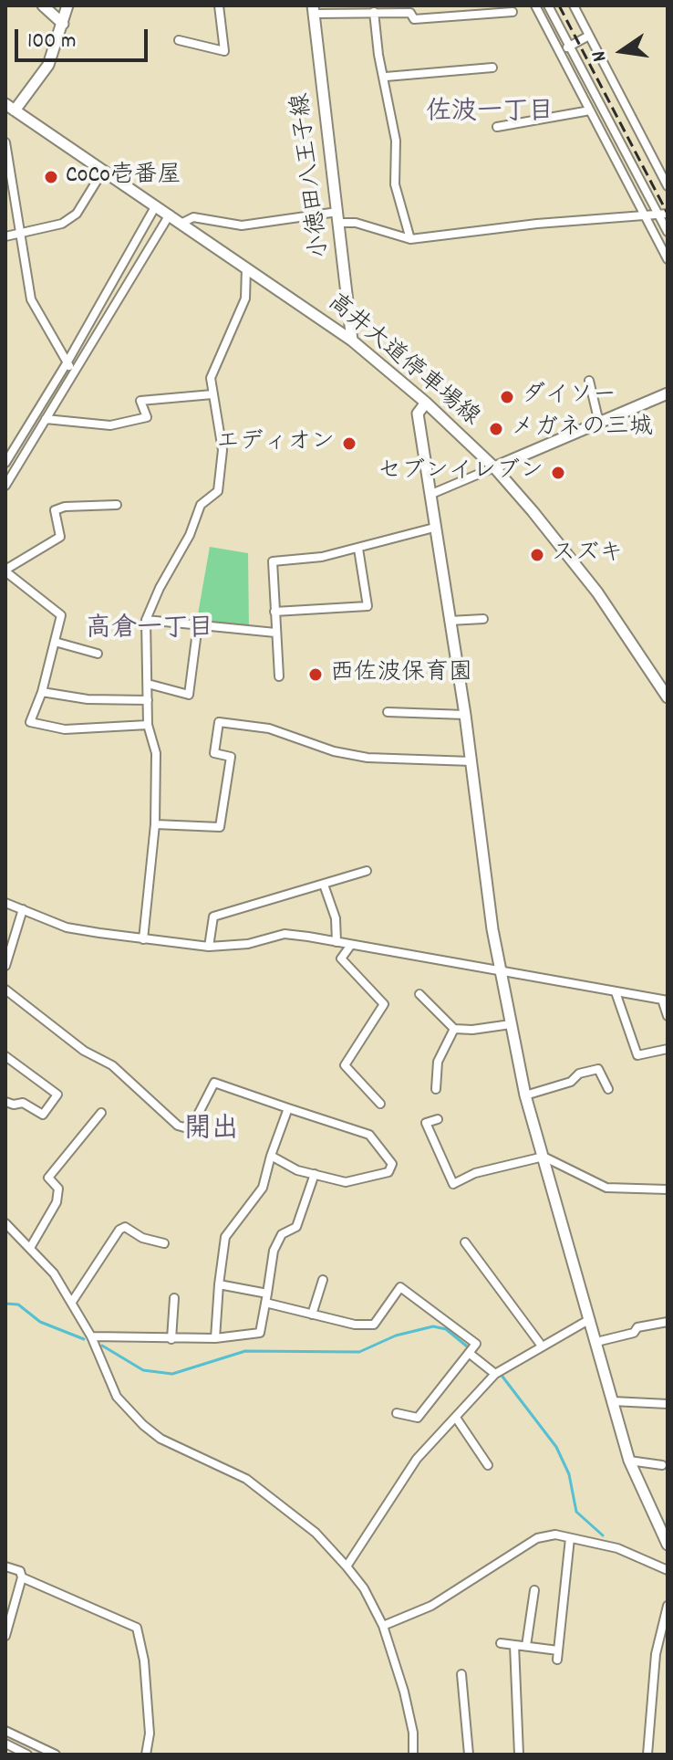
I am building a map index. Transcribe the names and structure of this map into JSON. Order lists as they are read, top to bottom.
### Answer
{
  "streets": {
    "street": ["小徳田八王子線", "高井大道停車場線"]
  },
  "crossings": [
    ["小徳田八王子線", "高井大道停車場線"]
  ],
  "districts": ["佐波一丁目", "高倉一丁目", "開出"],
  "places": [
    "CoCo壱番屋",
    "ダイソー",
    "メガネの三城",
    "エディオン",
    "セブンイレブン",
    "スズキ",
    "西佐波保育園"
  ],
  "scale_bar": "100 m",
  "north": "left"
}
